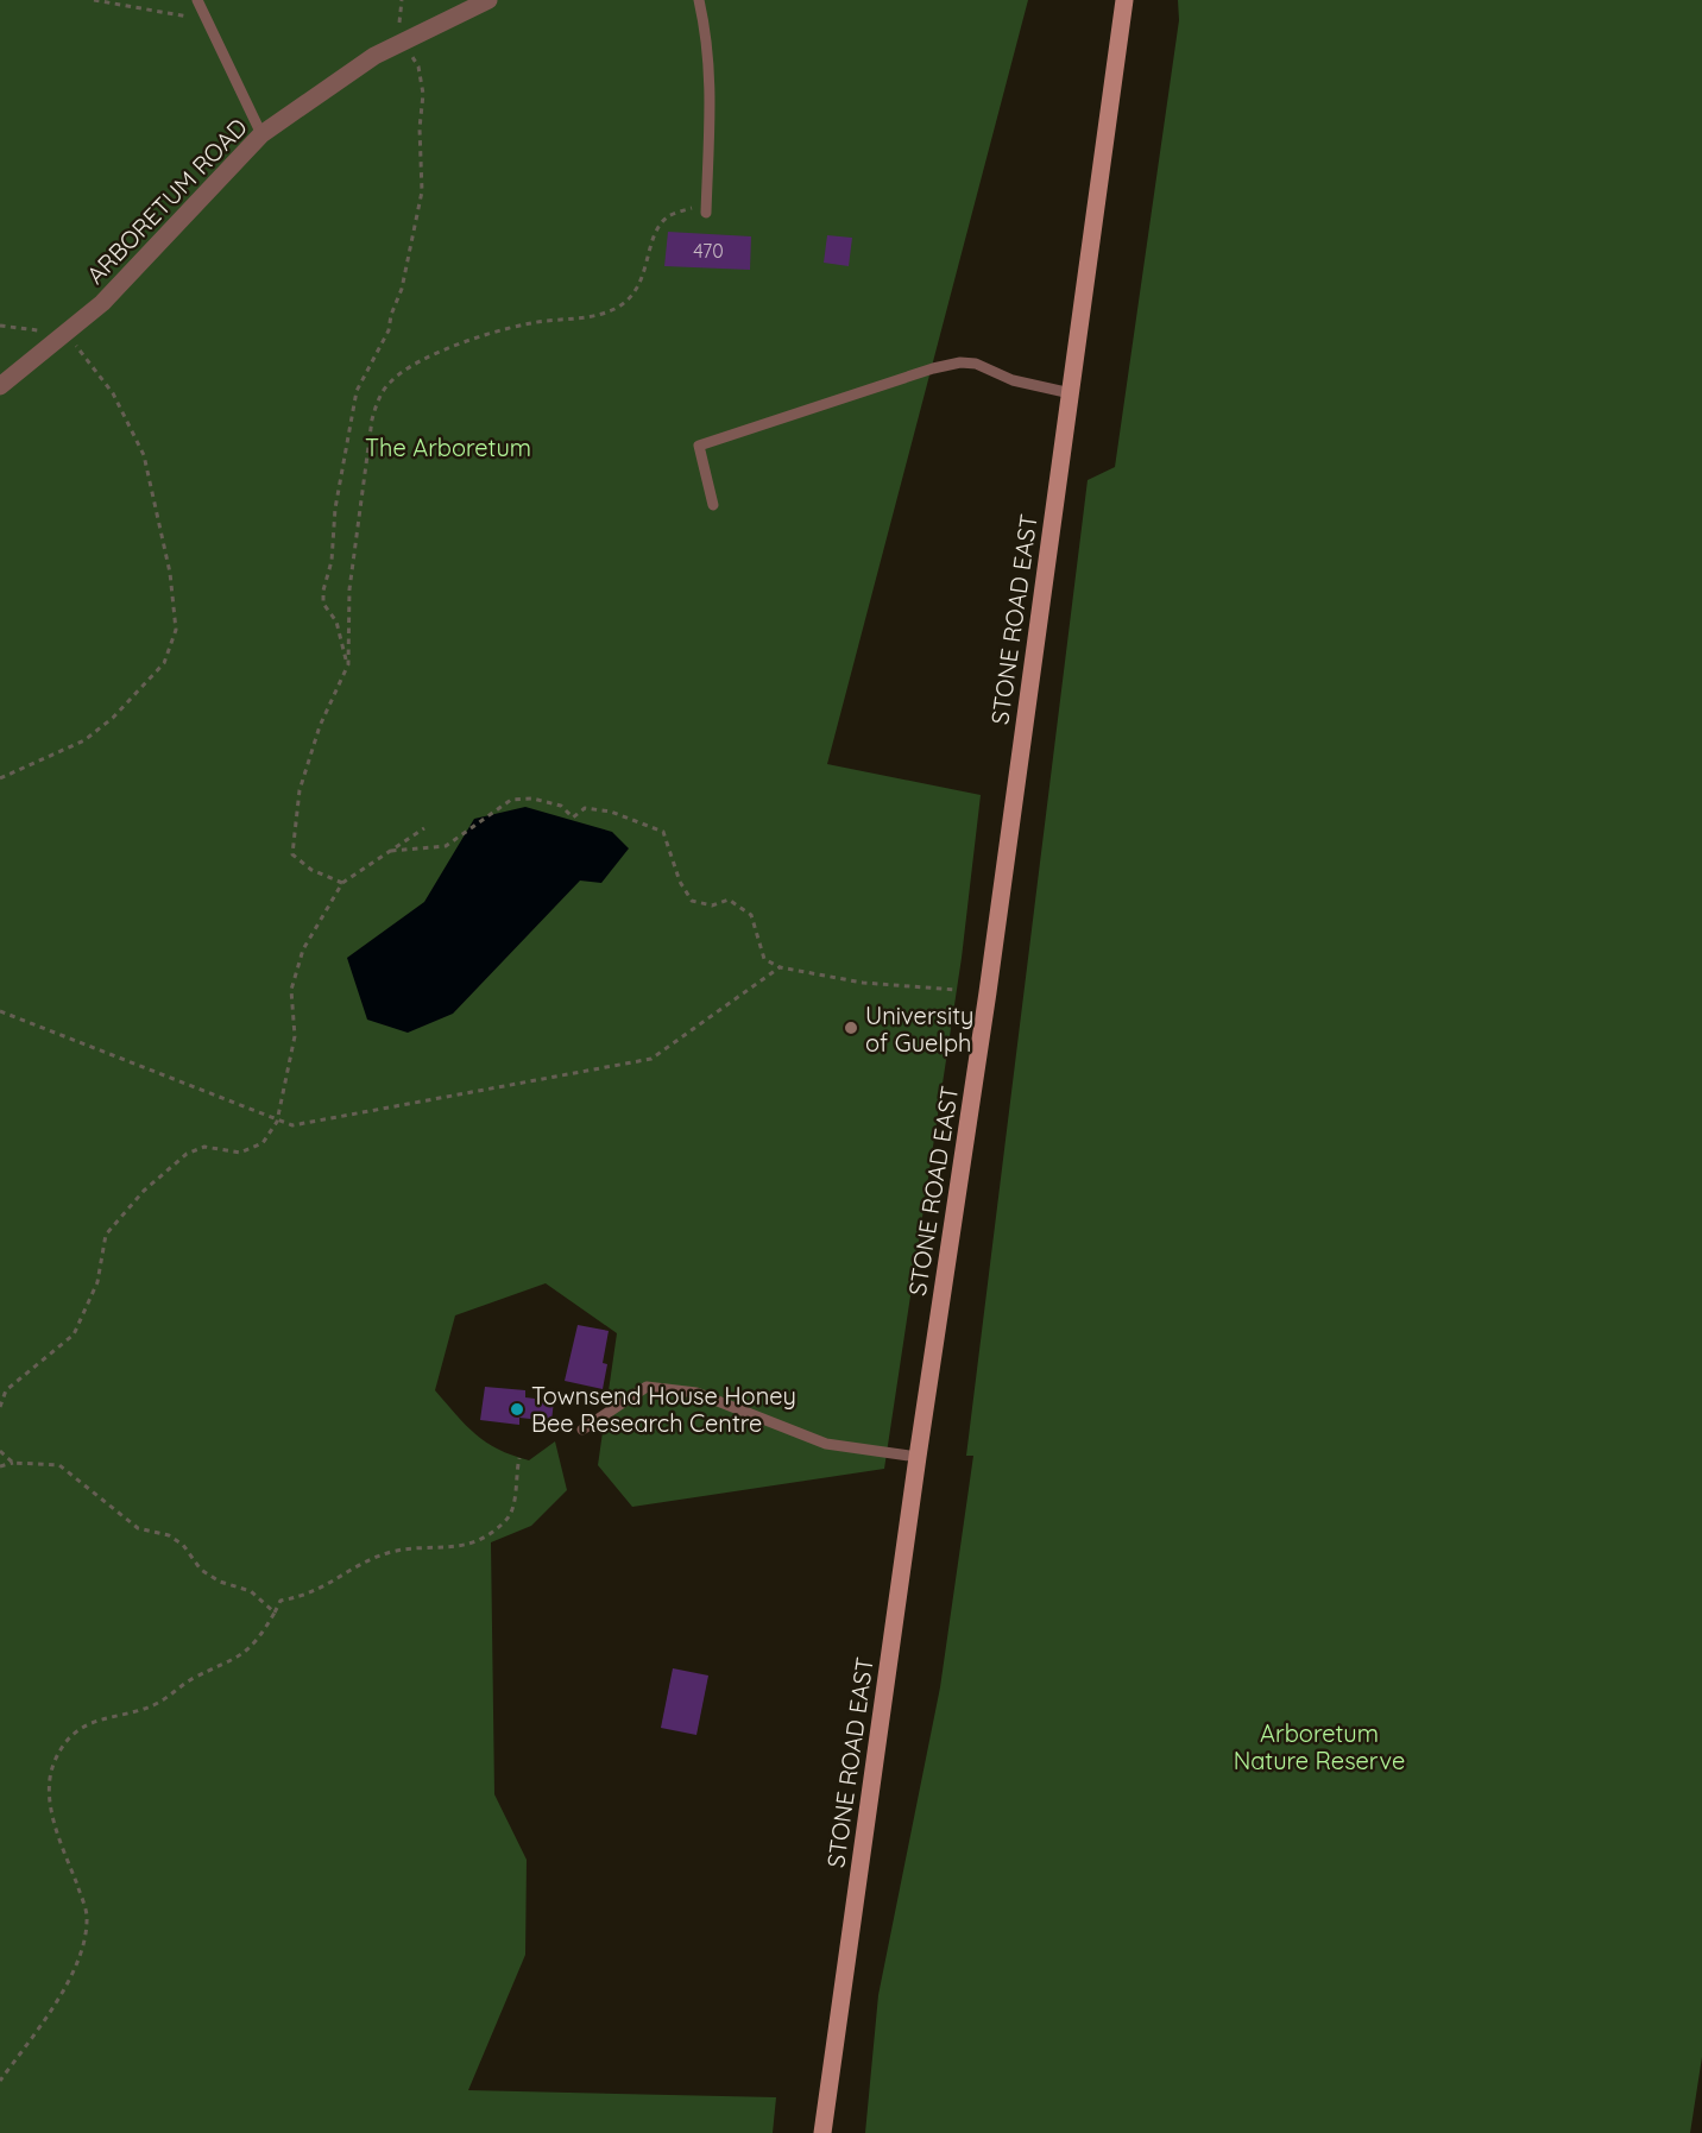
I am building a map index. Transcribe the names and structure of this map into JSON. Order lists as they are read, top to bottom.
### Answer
{
  "streets": {
    "main road": ["STONE ROAD EAST"],
    "street": ["ARBORETUM ROAD"]
  },
  "parks": ["The Arboretum", "Arboretum Nature Reserve"],
  "places": ["University of Guelph", "Townsend House Honey Bee Research Centre"],
  "house_numbers": ["470"]
}
